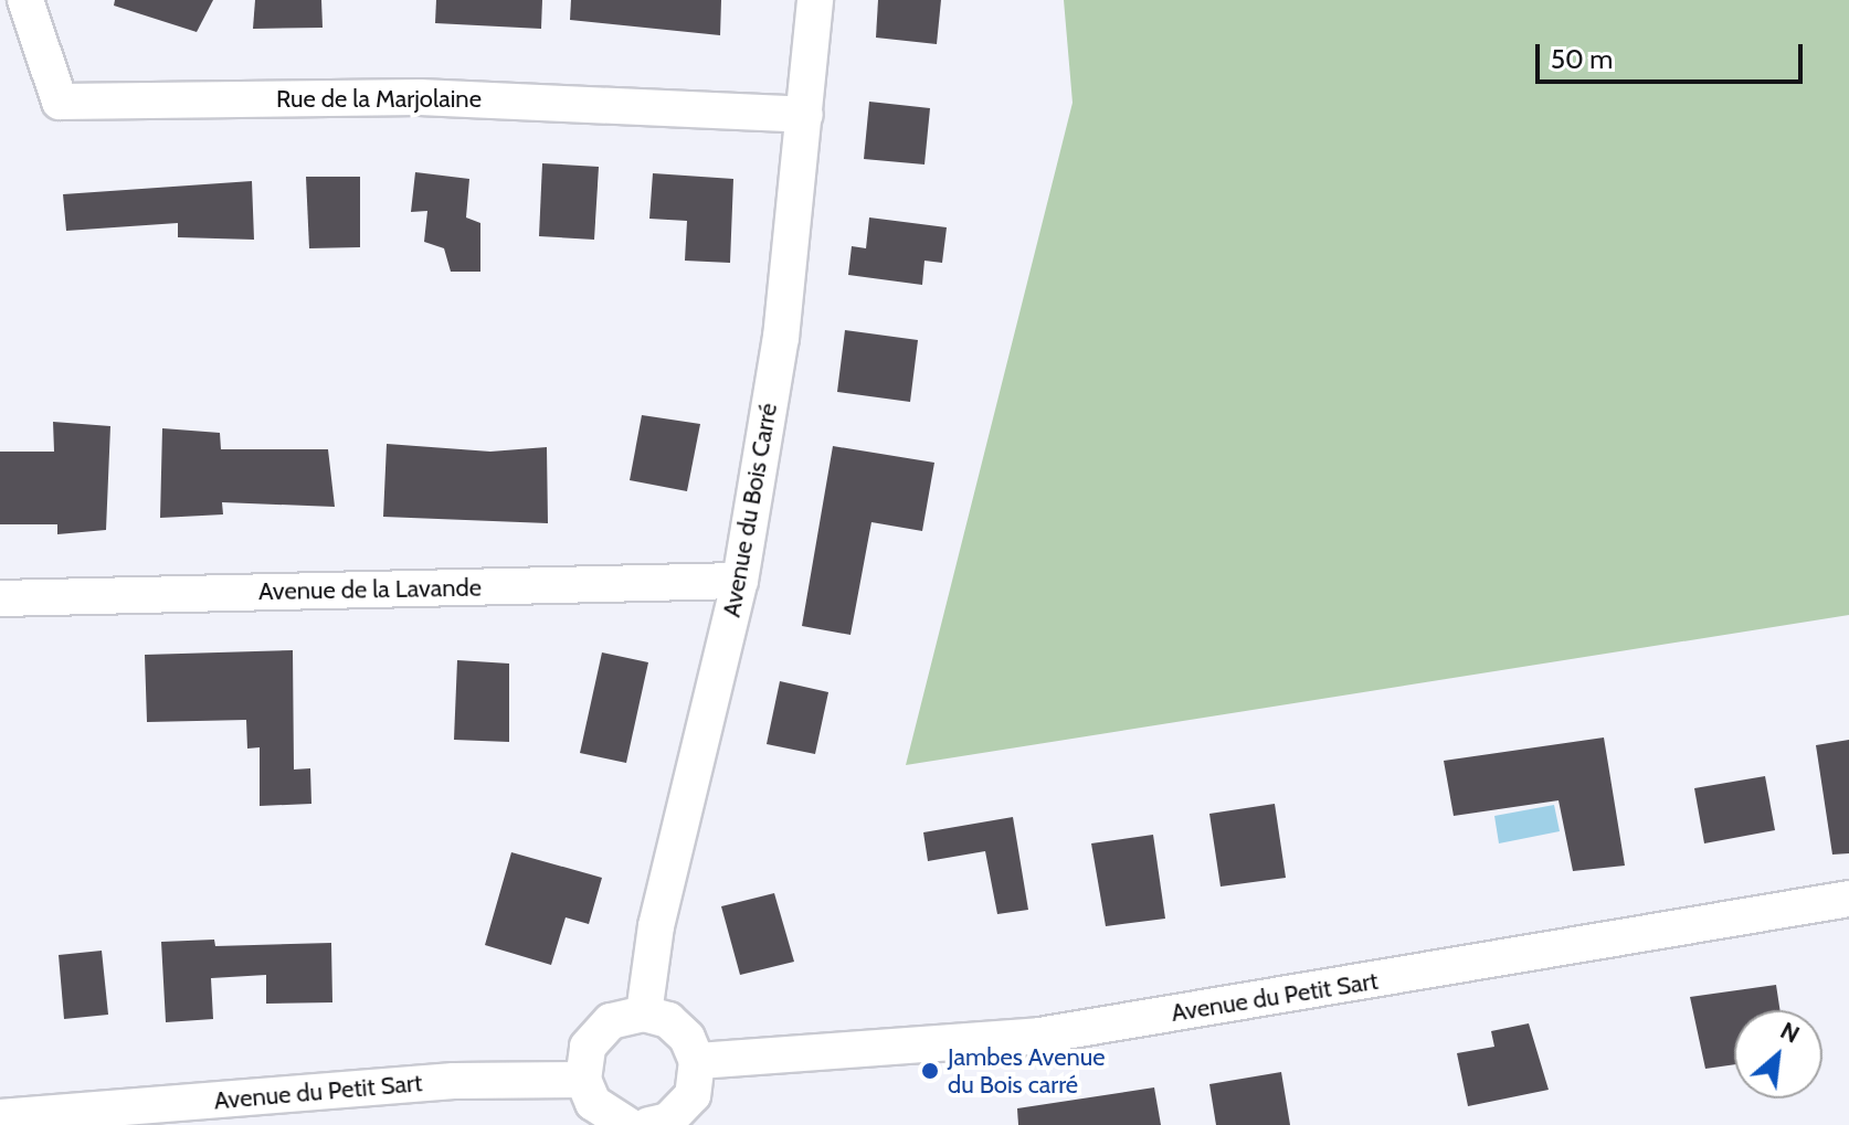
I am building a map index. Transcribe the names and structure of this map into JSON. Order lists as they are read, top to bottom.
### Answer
{
  "streets": {
    "street": [
      "Rue de la Marjolaine",
      "Avenue du Bois Carré",
      "Avenue de la Lavande",
      "Avenue du Petit Sart"
    ]
  },
  "crossings": [
    ["Rue de la Marjolaine", "Avenue du Bois Carré"],
    ["Avenue du Bois Carré", "Avenue de la Lavande"]
  ],
  "places": ["Jambes Avenue du Bois carré"],
  "scale_bar": "50 m",
  "north": "top right"
}
